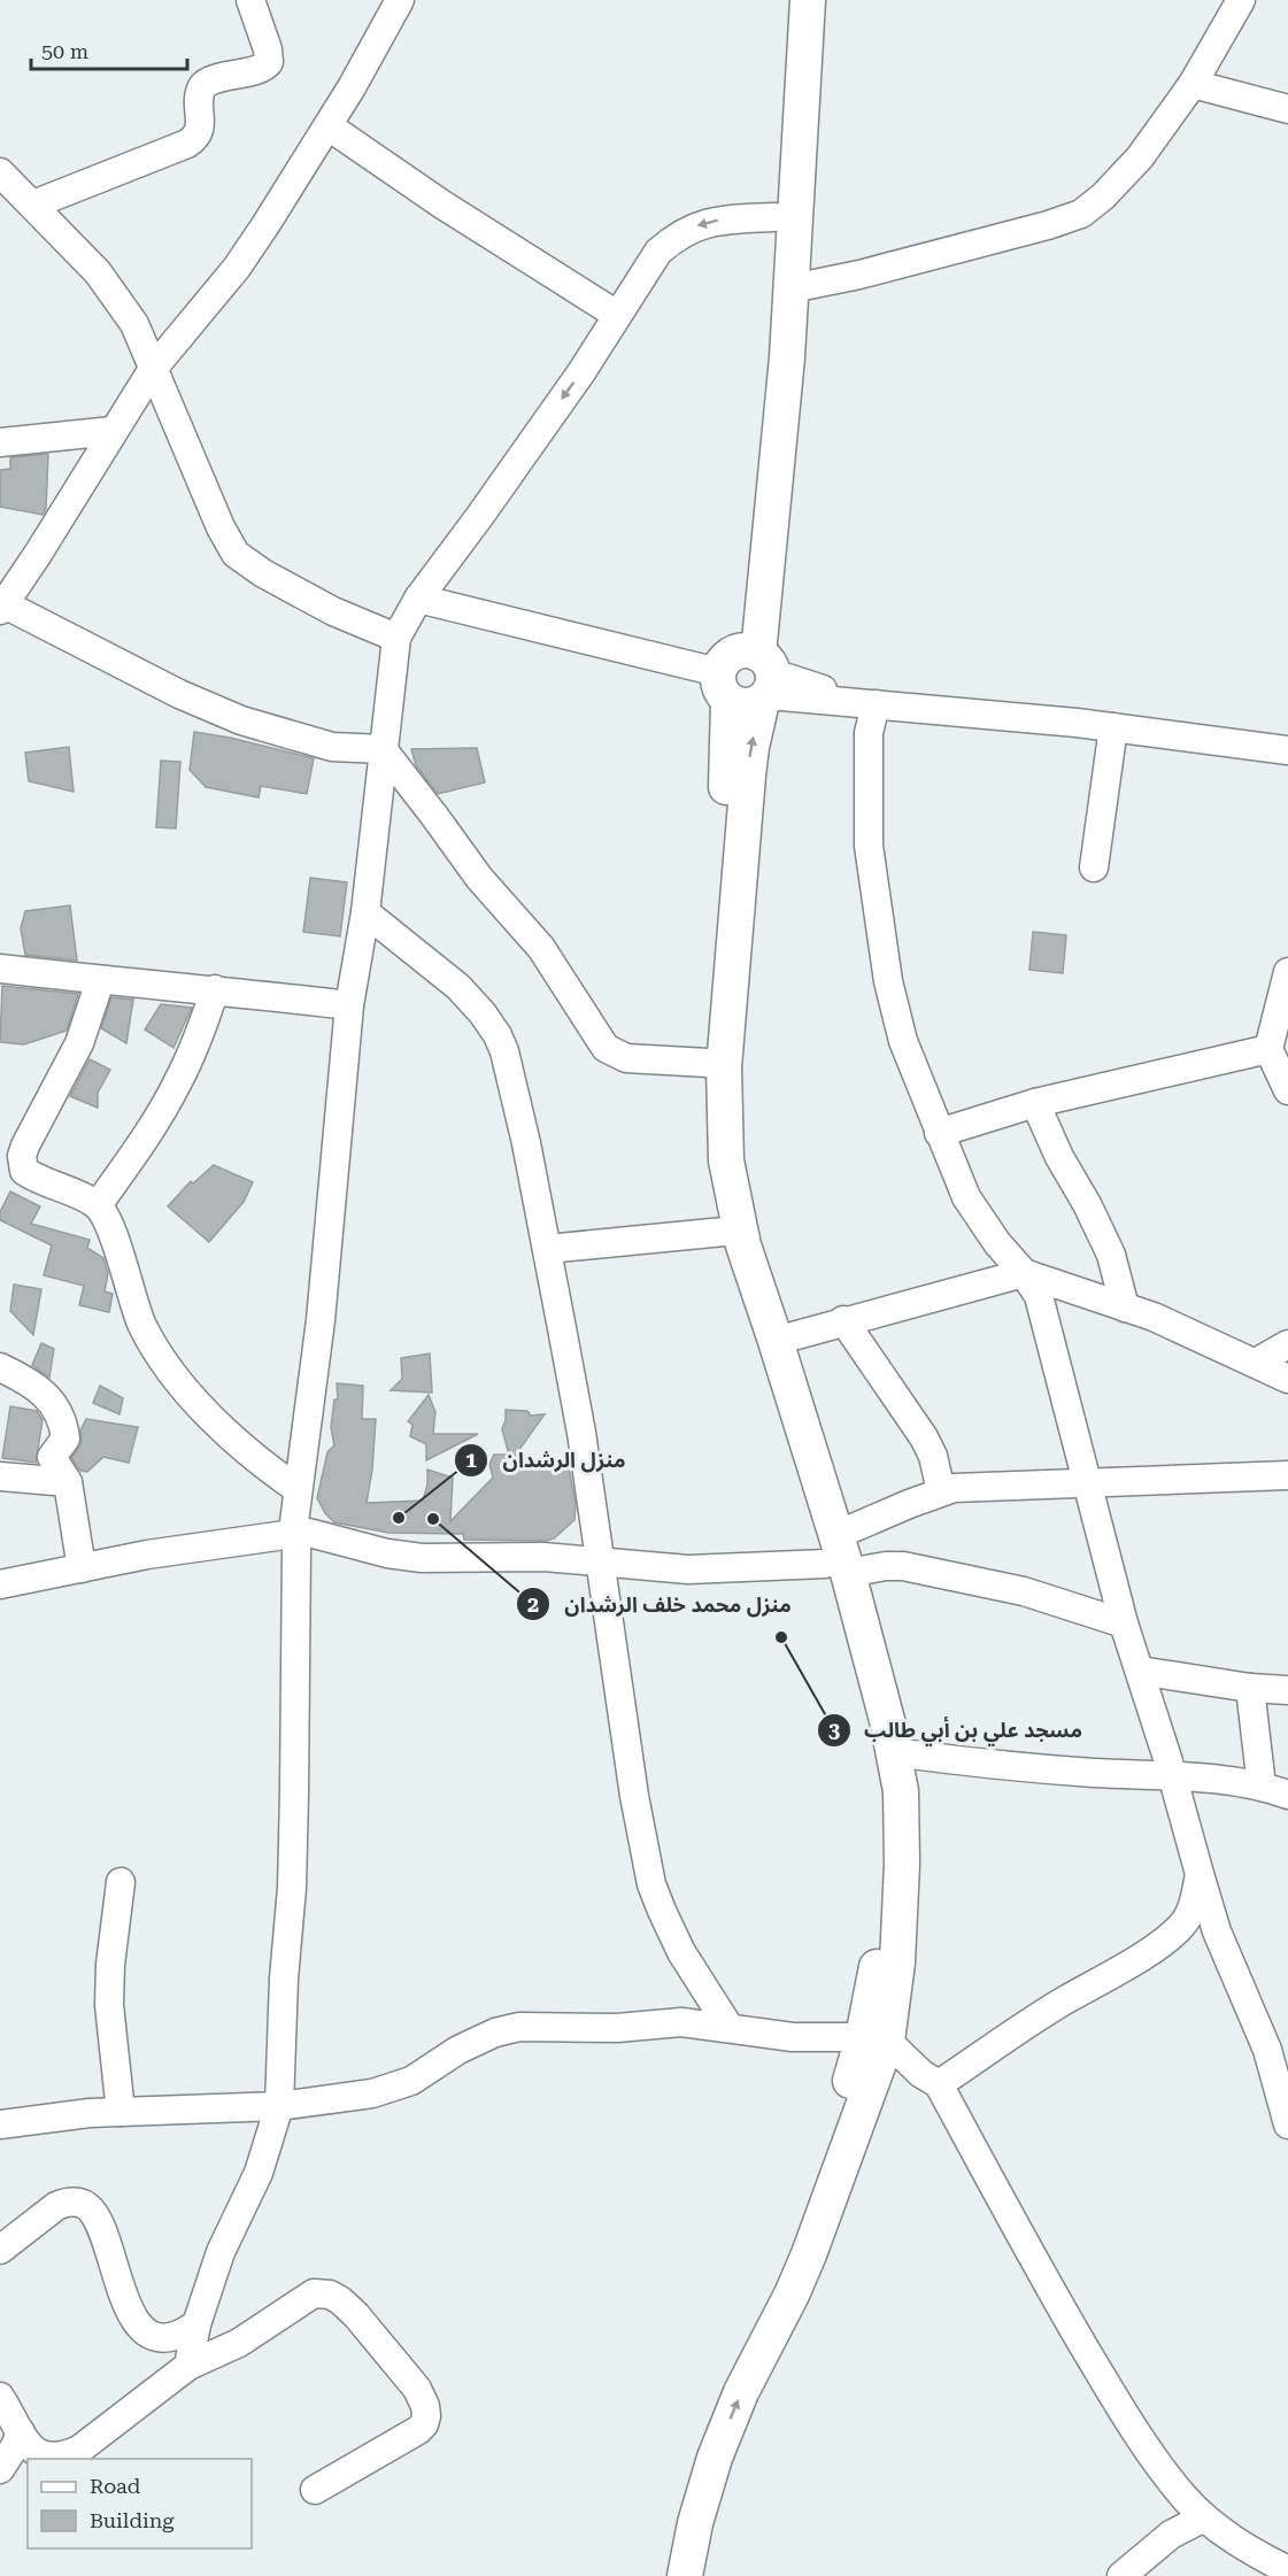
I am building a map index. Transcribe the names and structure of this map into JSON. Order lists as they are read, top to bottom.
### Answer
{
  "places": ["منزل الرشدان", "منزل محمد خلف الرشدان", "مسجد علي بن أبي طالب"],
  "legend": ["Road", "Building"],
  "scale_bar": "50 m"
}
